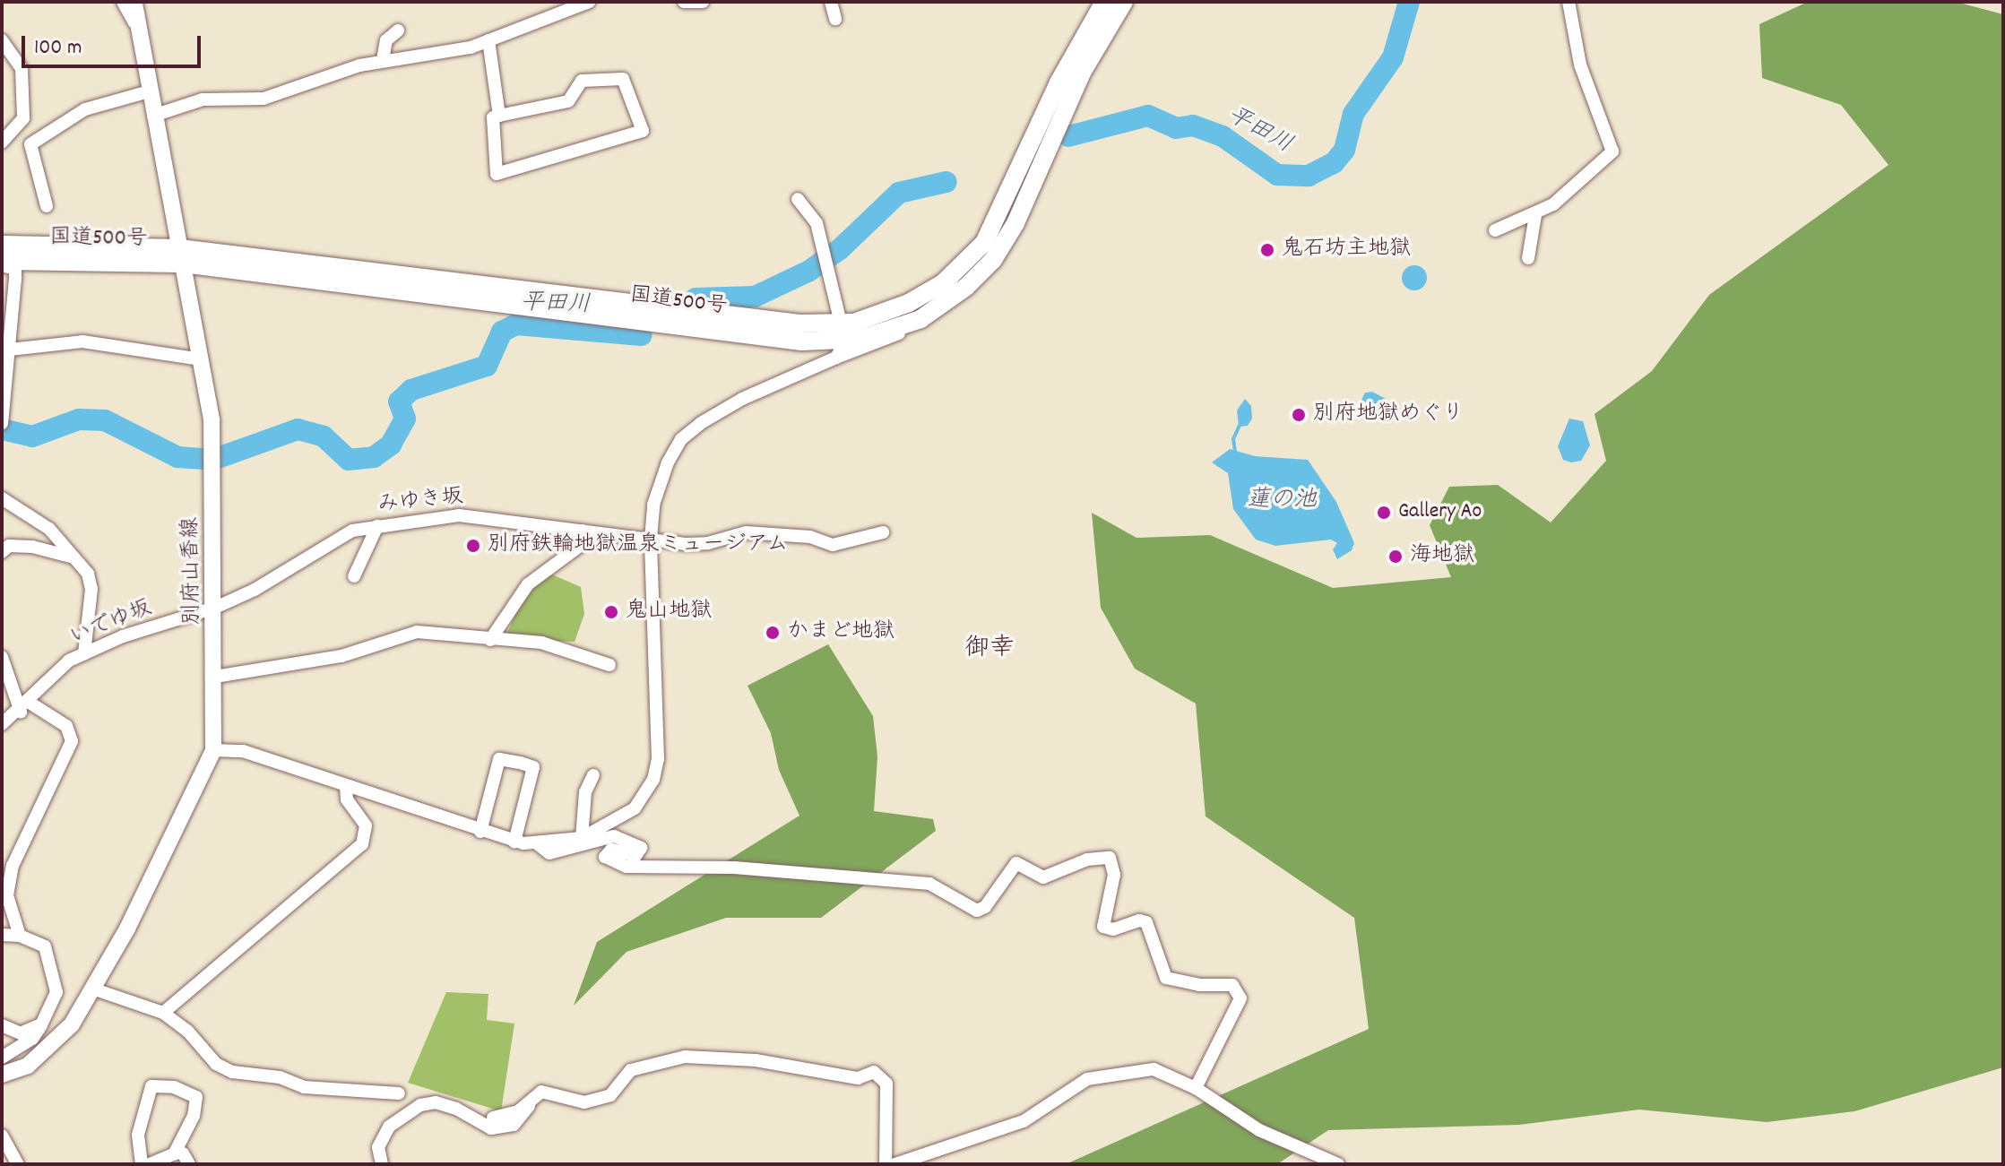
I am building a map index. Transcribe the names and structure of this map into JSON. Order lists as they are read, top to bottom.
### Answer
{
  "streets": {
    "highway": ["国道500号"],
    "main road": ["別府山香線"],
    "street": ["みゆき坂", "いでゆ坂"]
  },
  "crossings": [
    ["国道500号", "別府山香線"],
    ["みゆき坂", "別府山香線"],
    ["みゆき坂", "いでゆ坂"],
    ["別府山香線", "いでゆ坂"]
  ],
  "districts": ["御幸"],
  "water": ["平田川", "蓮の池"],
  "places": [
    "鬼石坊主地獄",
    "別府地獄めぐり",
    "Gallery Ao",
    "別府鉄輪地獄温泉ミュージアム",
    "海地獄",
    "鬼山地獄",
    "かまど地獄"
  ],
  "scale_bar": "100 m"
}
